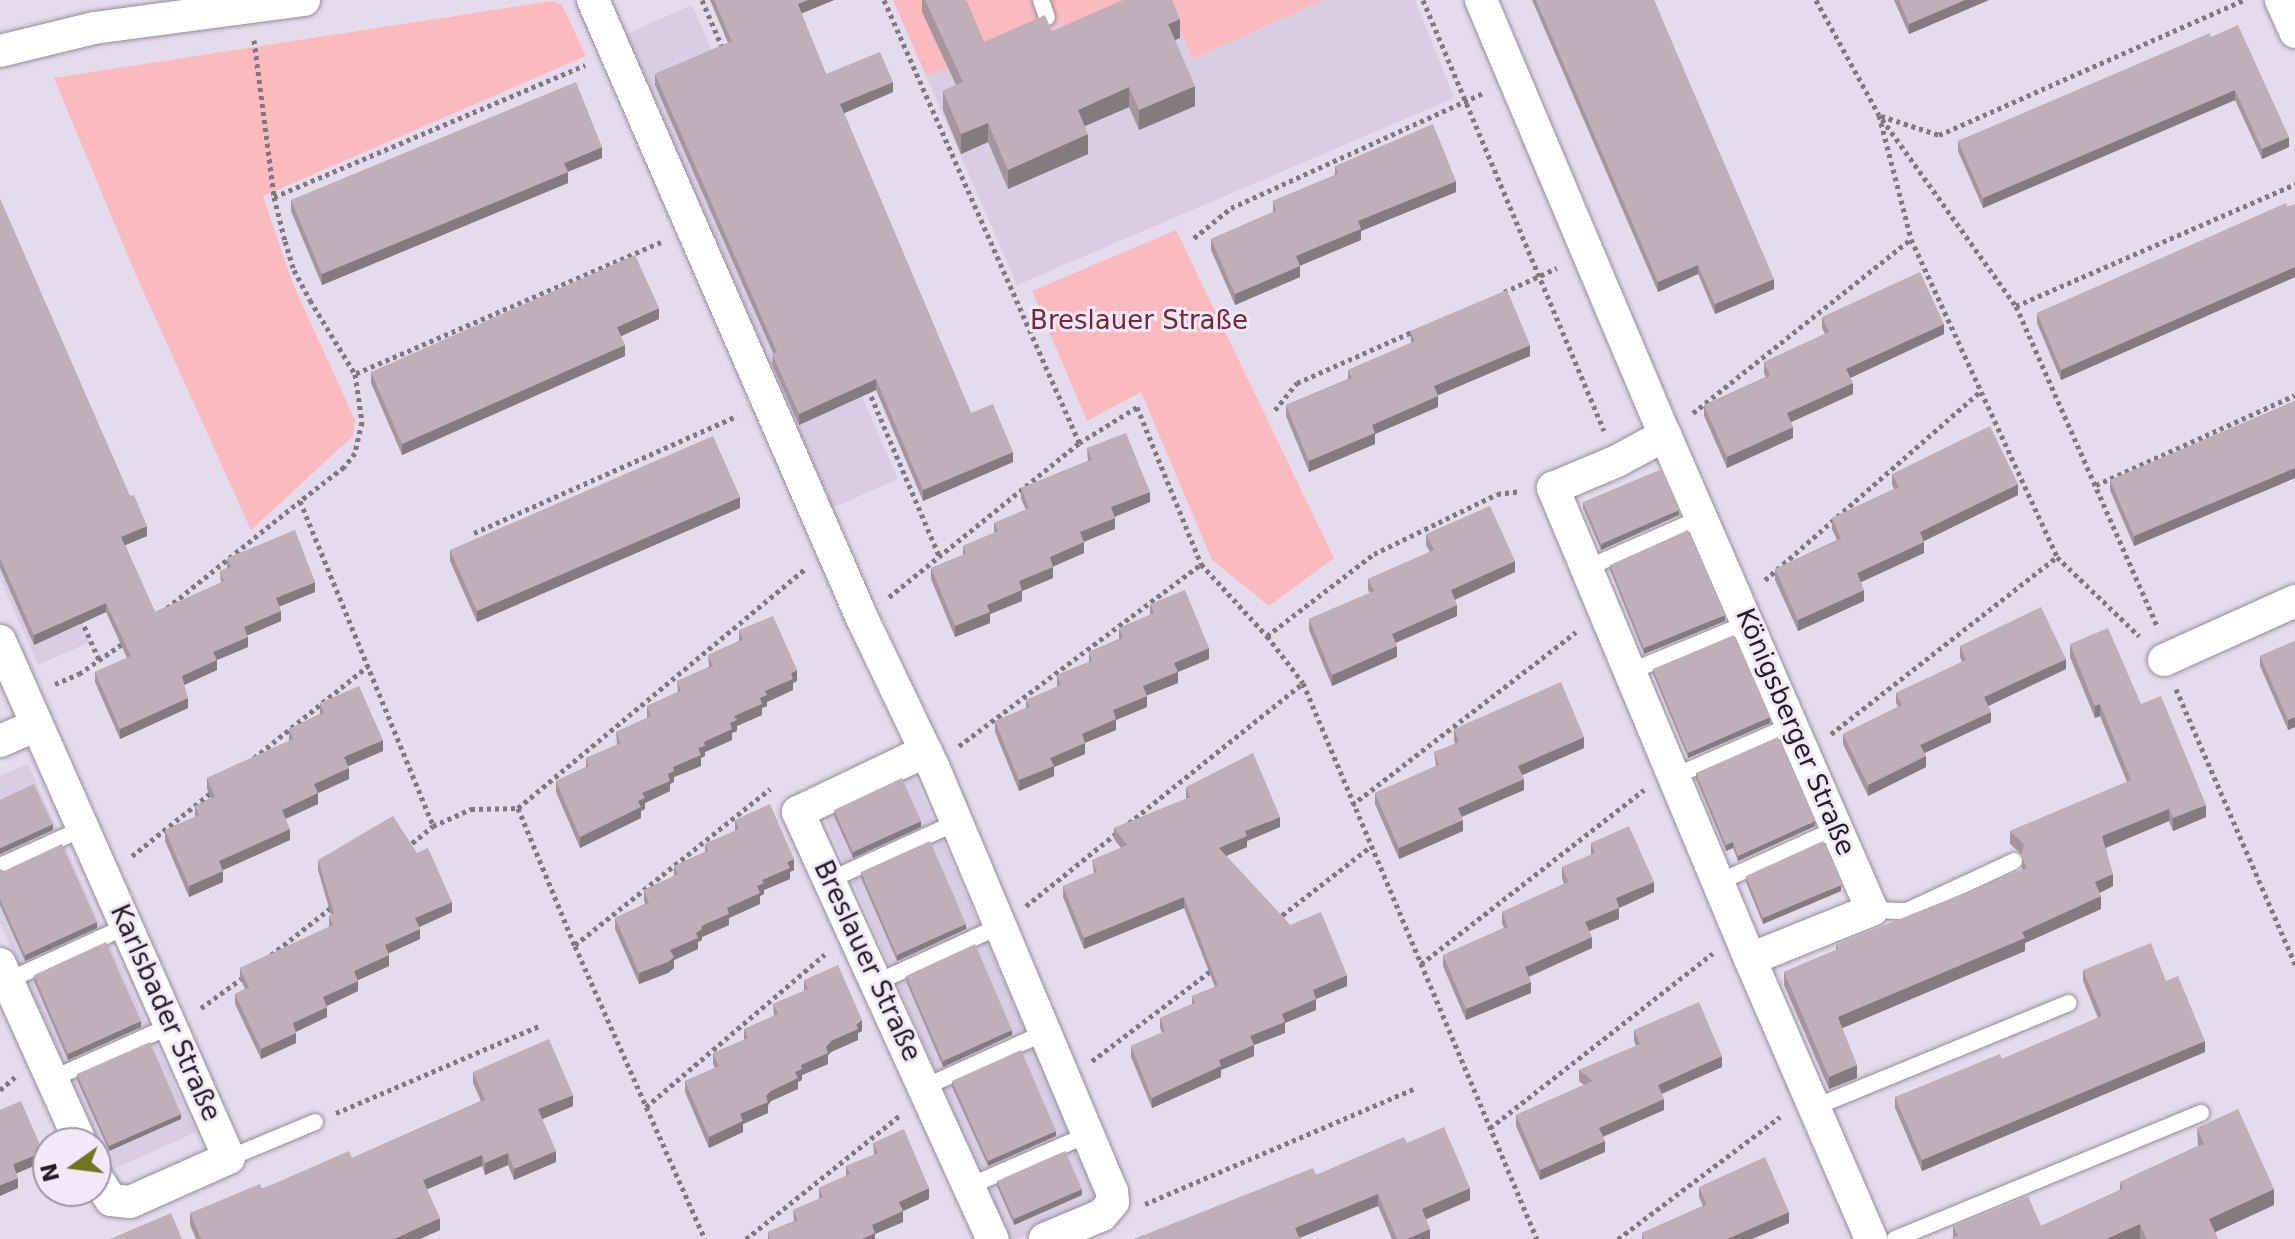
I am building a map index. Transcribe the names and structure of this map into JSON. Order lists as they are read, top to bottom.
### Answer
{
  "streets": {
    "street": ["Königsberger Straße", "Breslauer Straße", "Karlsbader Straße"]
  },
  "parks": ["Breslauer Straße"],
  "north": "left"
}
